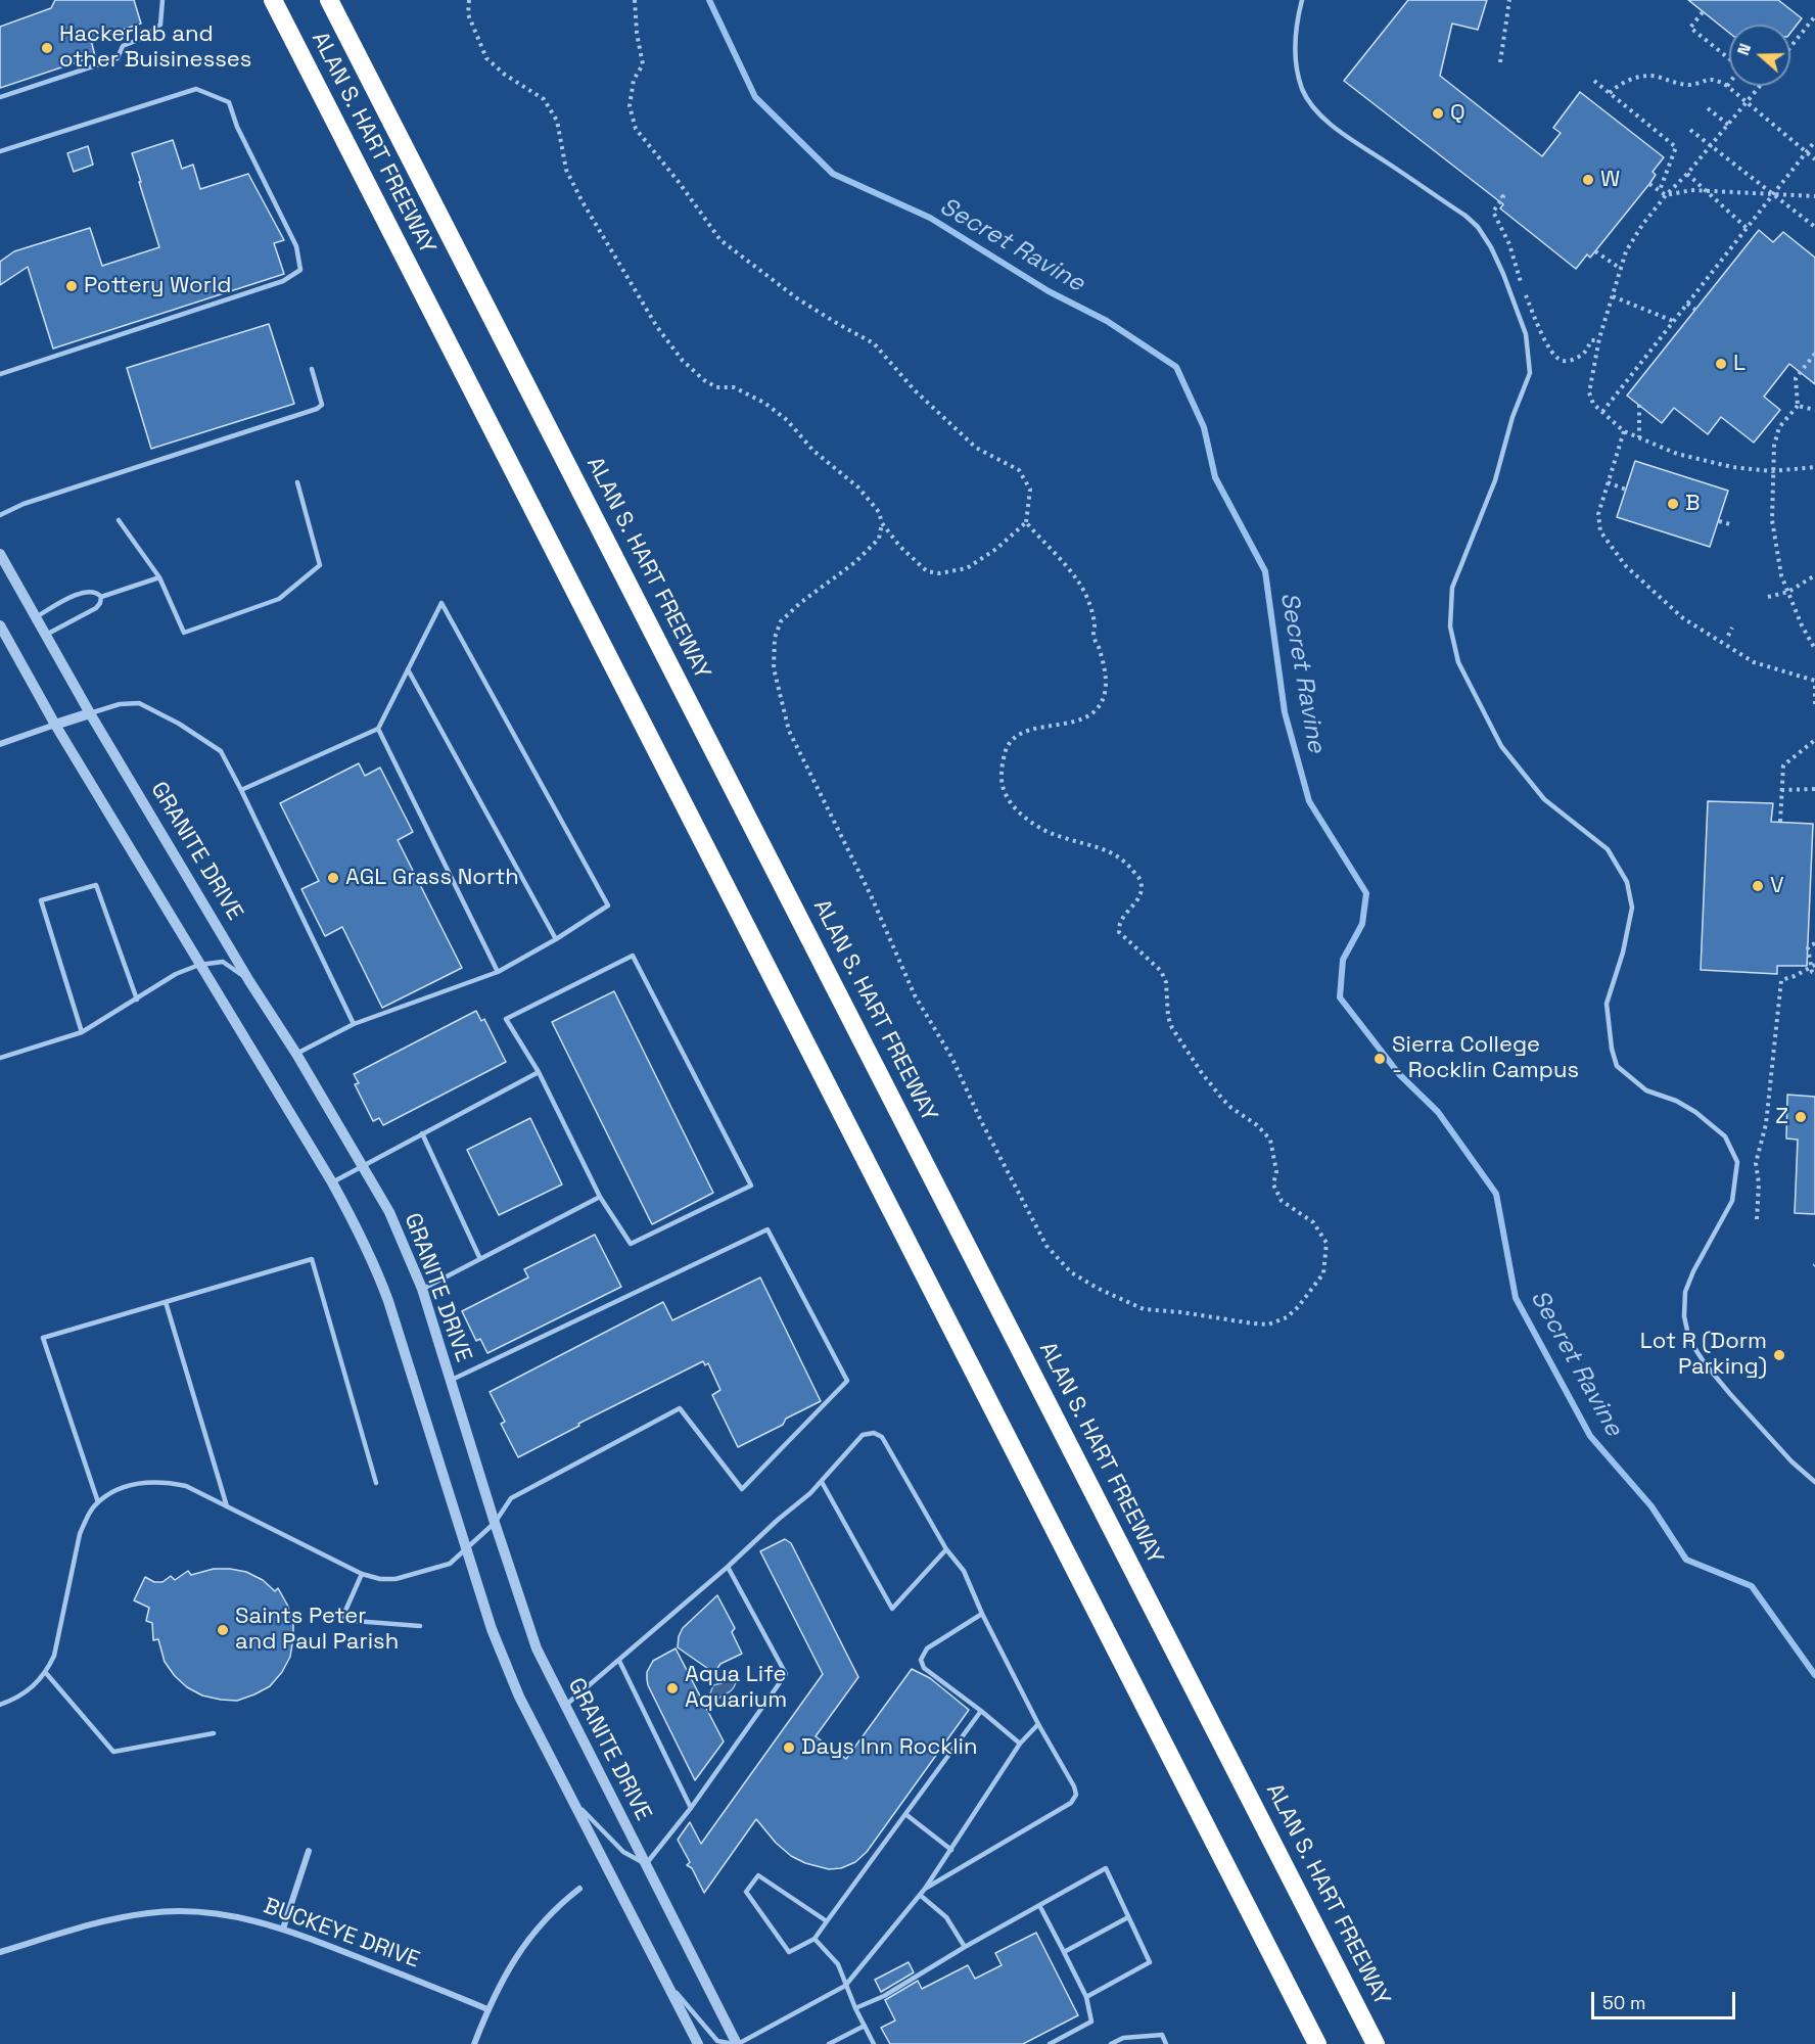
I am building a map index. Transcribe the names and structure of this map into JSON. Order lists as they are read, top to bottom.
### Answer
{
  "streets": {
    "highway": ["ALAN S. HART FREEWAY"],
    "street": ["GRANITE DRIVE", "BUCKEYE DRIVE"]
  },
  "water": ["Secret Ravine"],
  "places": [
    "Hackerlab and other Buisinesses",
    "Q",
    "W",
    "Pottery World",
    "L",
    "B",
    "AGL Grass North",
    "V",
    "Sierra College - Rocklin Campus",
    "Z",
    "Lot R (Dorm Parking)",
    "Saints Peter and Paul Parish",
    "Aqua Life Aquarium",
    "Days Inn Rocklin"
  ],
  "scale_bar": "50 m",
  "north": "left"
}
